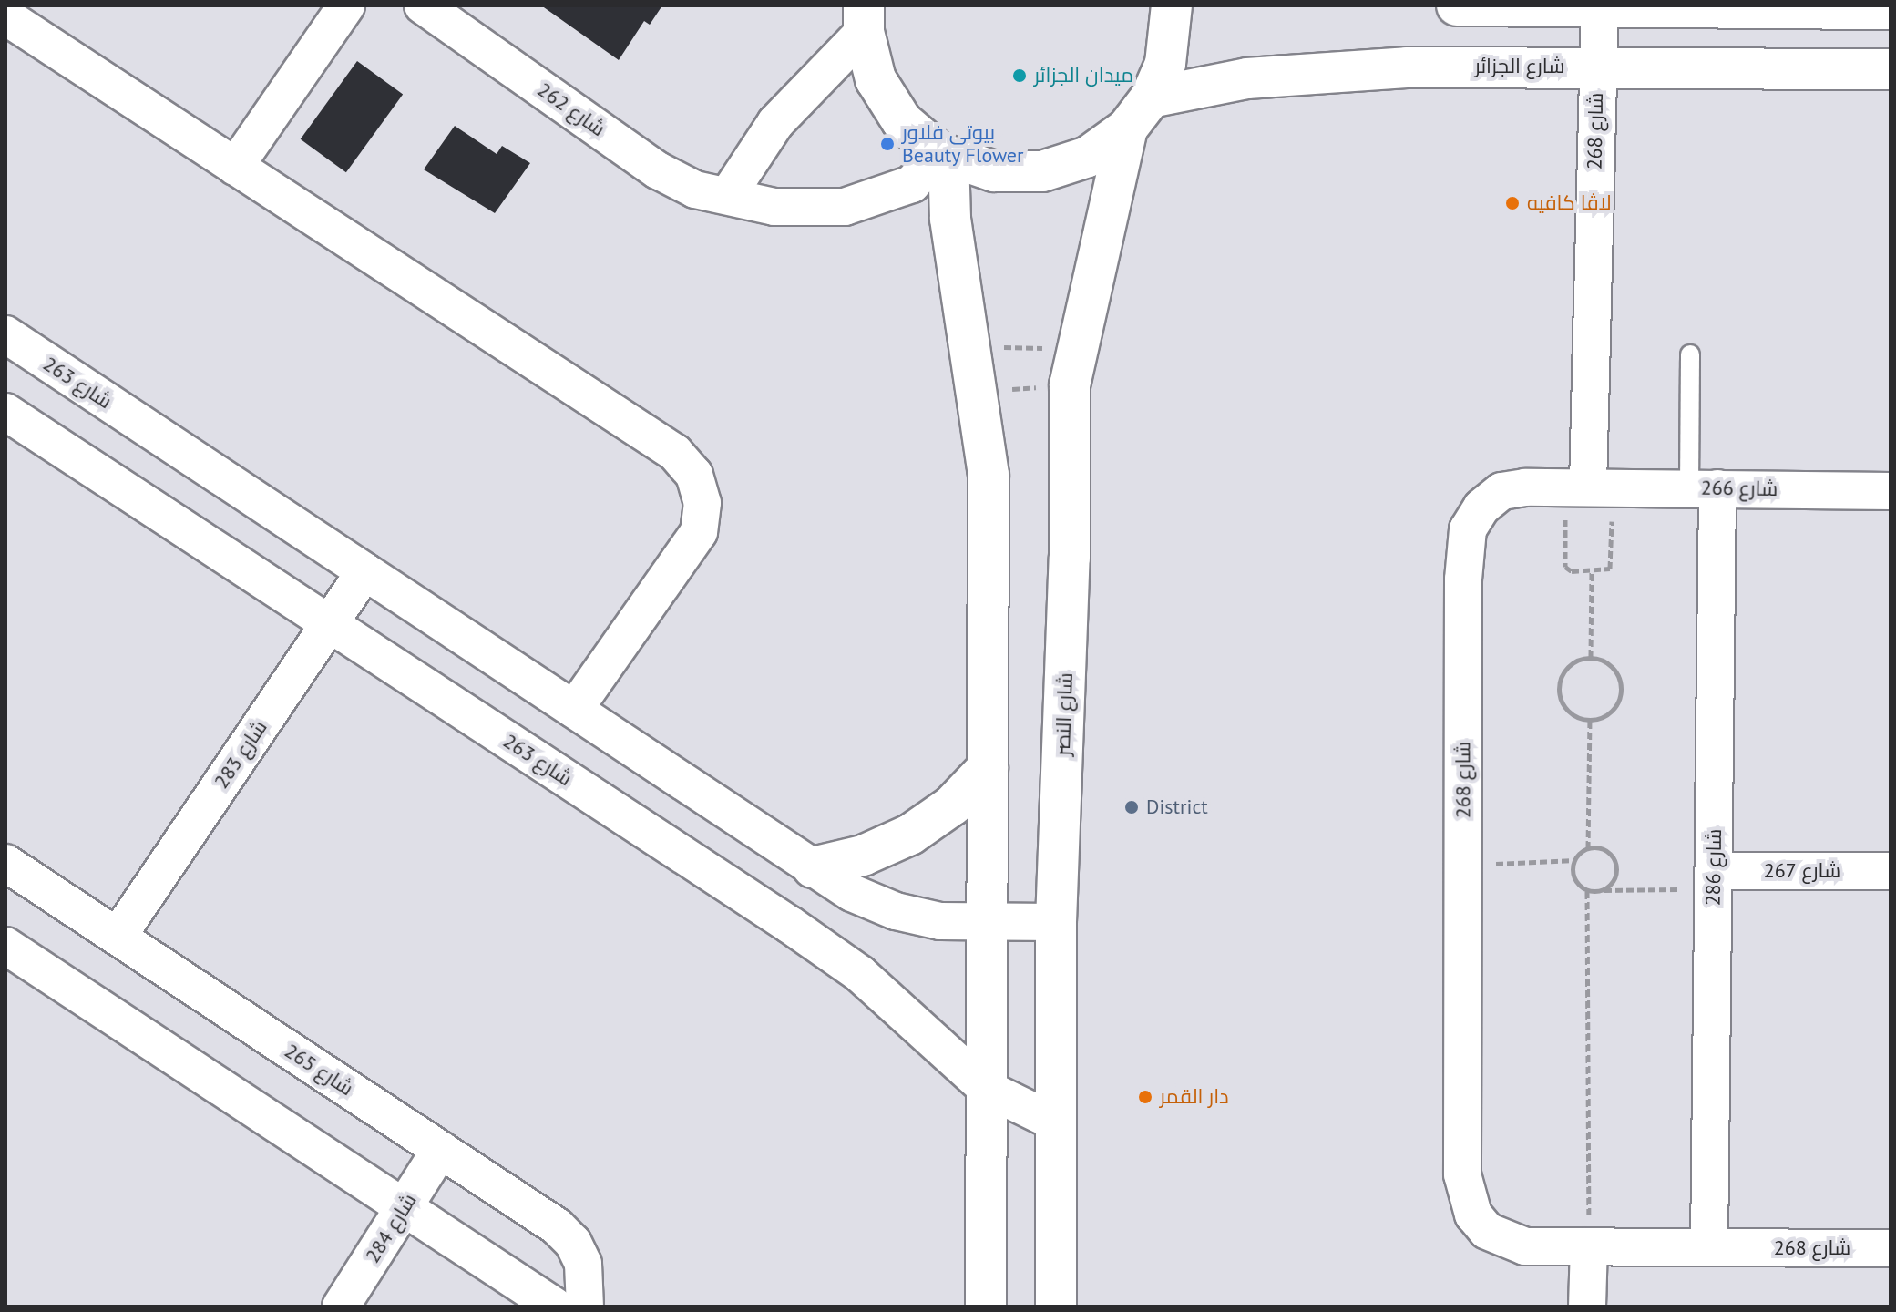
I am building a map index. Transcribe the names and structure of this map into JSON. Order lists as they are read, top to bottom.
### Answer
{
  "streets": {
    "street": [
      "شارع الجزائر",
      "شارع 262",
      "شارع 268",
      "شارع 263",
      "شارع 266",
      "شارع النصر",
      "شارع 283",
      "شارع 286",
      "شارع 267",
      "شارع 265",
      "شارع 284"
    ]
  },
  "crossings": [
    ["شارع الجزائر", "شارع 268"],
    ["شارع 268", "شارع 266"],
    ["شارع 268", "شارع 286"],
    ["شارع 263", "شارع النصر"],
    ["شارع 263", "شارع 283"],
    ["شارع 266", "شارع 286"],
    ["شارع 283", "شارع 265"],
    ["شارع 286", "شارع 267"],
    ["شارع 265", "شارع 284"]
  ],
  "places": [
    "ميدان الجزائر",
    "بيوتى فلاور Beauty Flower",
    "لاڤا كافيه",
    "District",
    "دار القمر"
  ]
}
